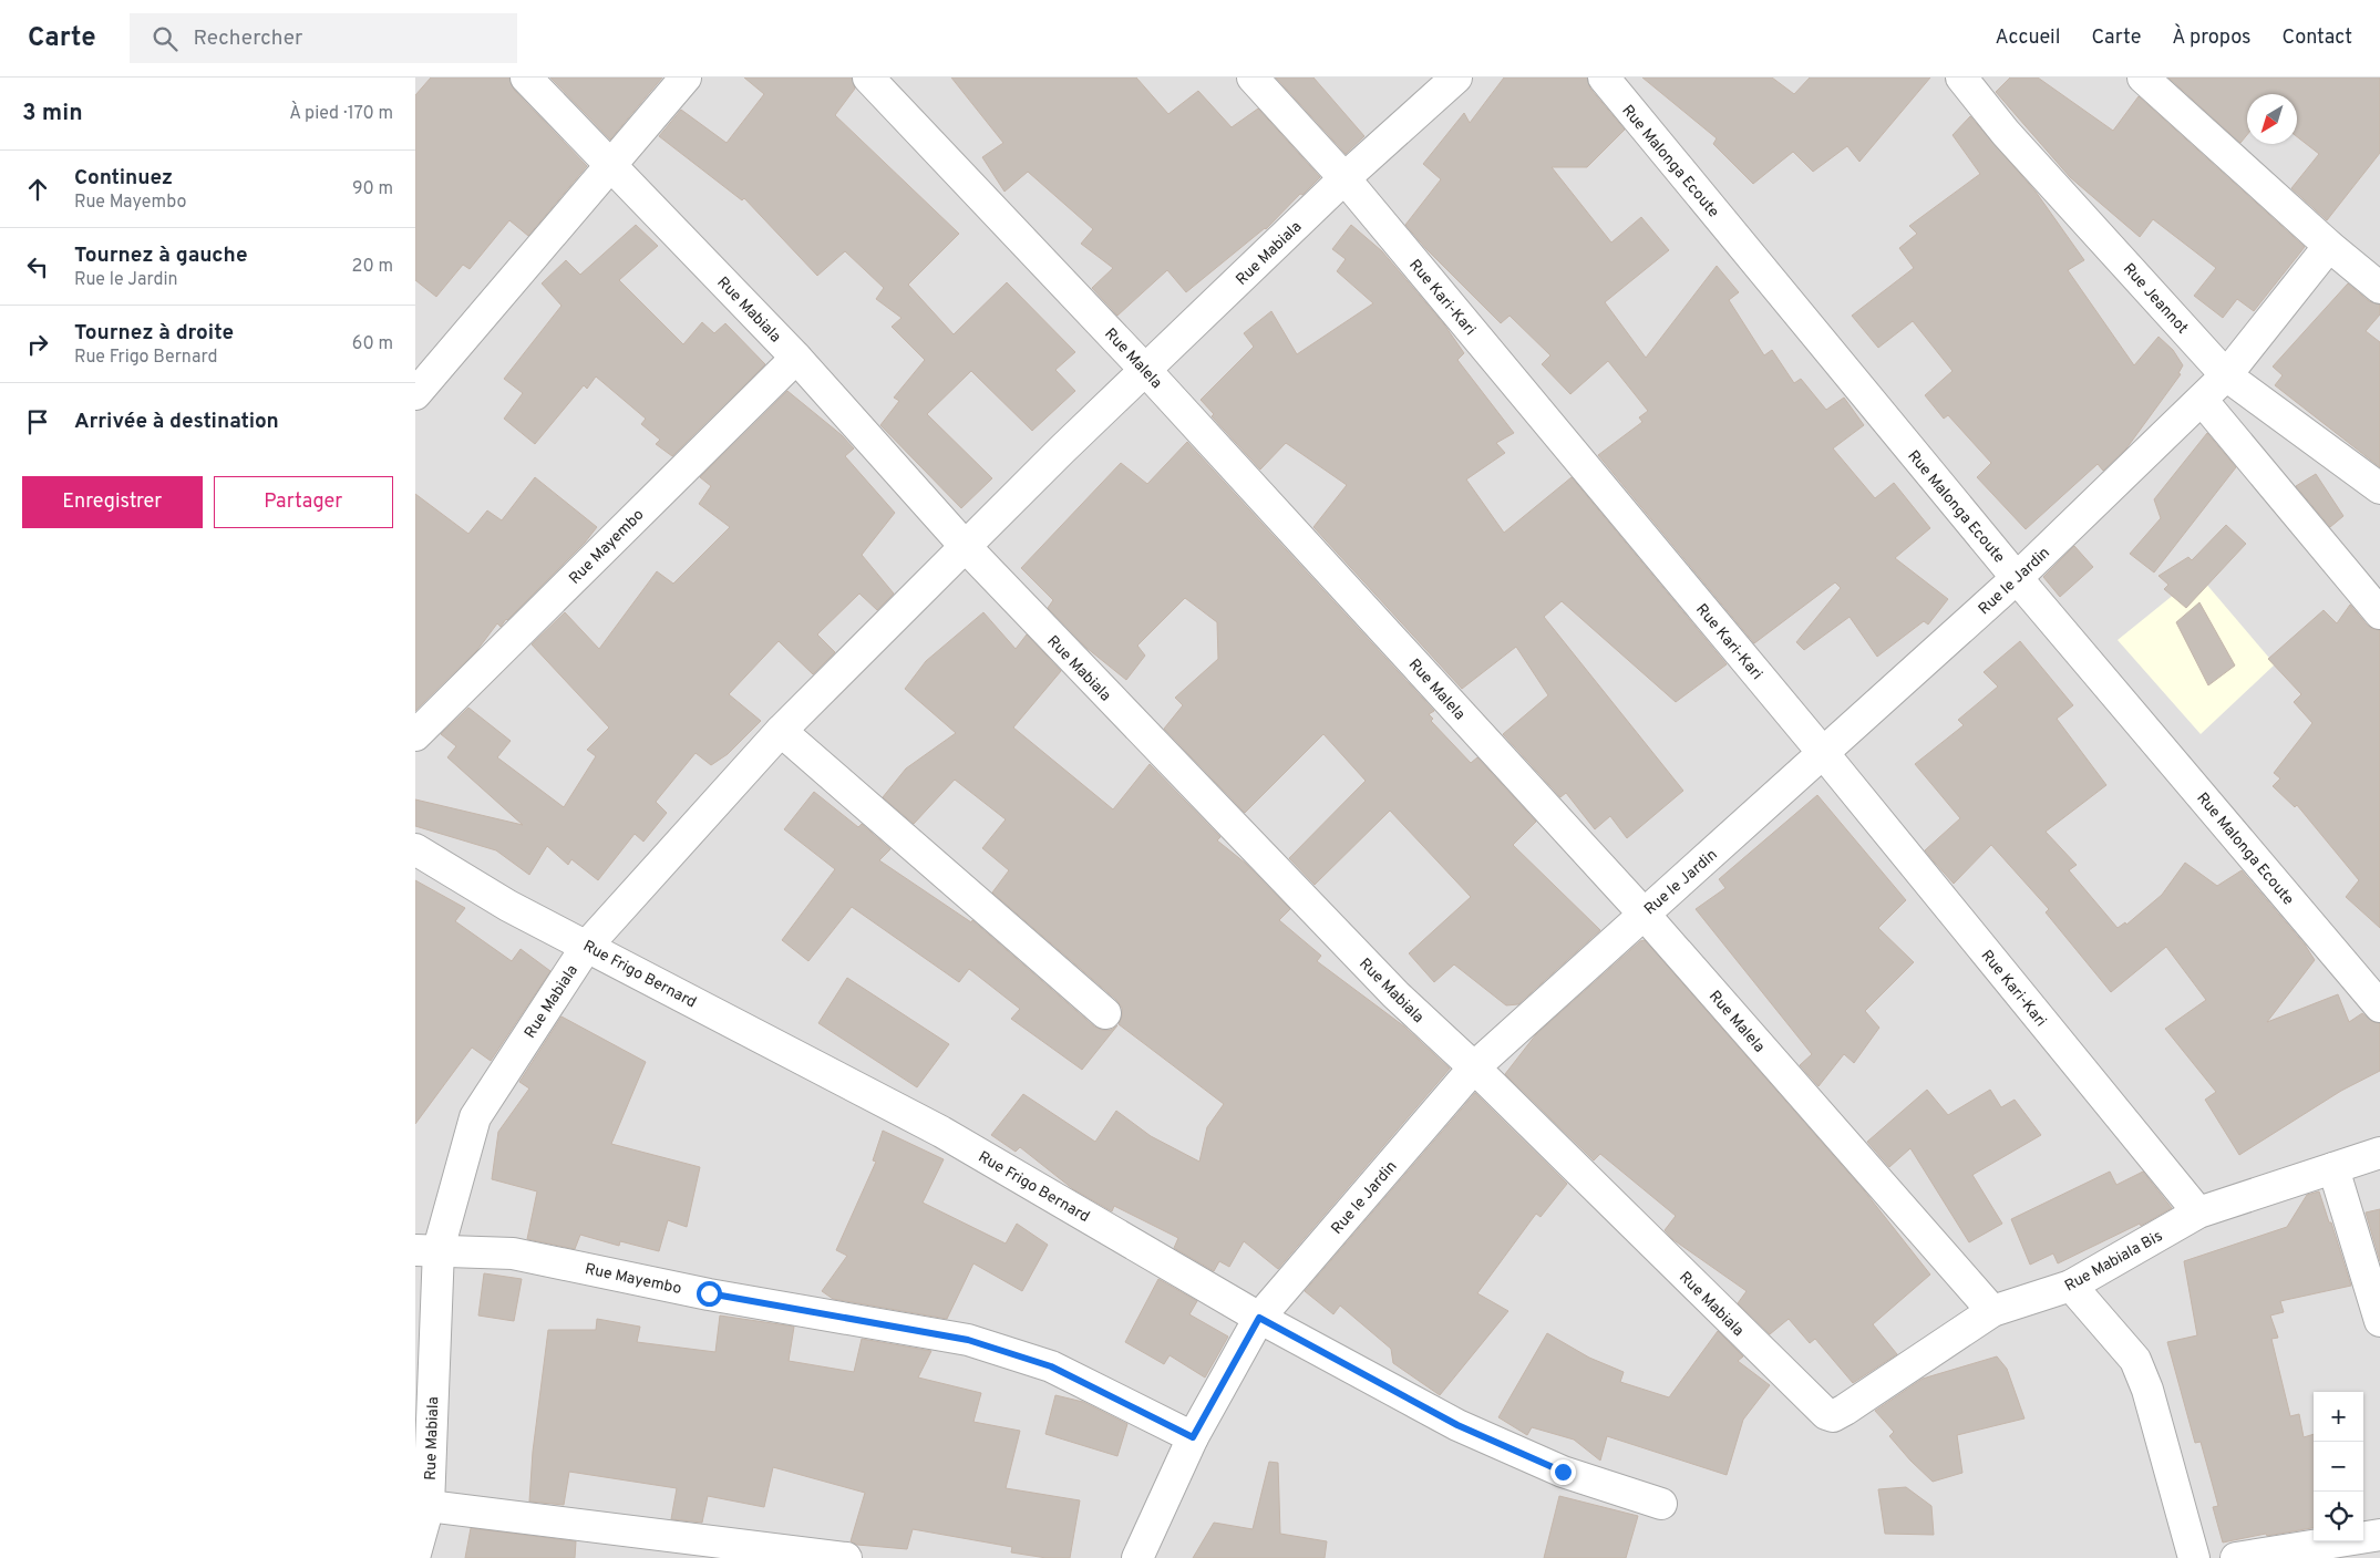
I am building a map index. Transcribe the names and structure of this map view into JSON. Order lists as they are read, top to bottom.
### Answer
{
  "streets": {
    "street": [
      "Rue Malonga Ecoute",
      "Rue Mabiala",
      "Rue Kari-Kari",
      "Rue Jeannot",
      "Rue Malela",
      "Rue Mayembo",
      "Rue le Jardin",
      "Rue Frigo Bernard",
      "Rue Mabiala Bis"
    ]
  },
  "crossings": [
    ["Rue Malonga Ecoute", "Rue le Jardin"],
    ["Rue Mabiala", "Rue Kari-Kari"],
    ["Rue Mabiala", "Rue Malela"],
    ["Rue Mabiala", "Rue Mayembo"],
    ["Rue Mabiala", "Rue le Jardin"],
    ["Rue Mabiala", "Rue Frigo Bernard"],
    ["Rue Mabiala", "Rue Mabiala Bis"],
    ["Rue Kari-Kari", "Rue le Jardin"],
    ["Rue Kari-Kari", "Rue Mabiala Bis"],
    ["Rue Jeannot", "Rue le Jardin"],
    ["Rue Malela", "Rue le Jardin"],
    ["Rue Malela", "Rue Mabiala Bis"],
    ["Rue Mayembo", "Rue le Jardin"],
    ["Rue le Jardin", "Rue Frigo Bernard"]
  ],
  "north": "bottom left",
  "page": {
    "header": "Carte",
    "search": "Rechercher",
    "nav": [
      "Accueil",
      "Carte",
      "À propos",
      "Contact"
    ],
    "heading": ["3 min", "À pied · 170 m"],
    "list": [
      ["Continuez", "Rue Mayembo", "90 m"],
      ["Tournez à gauche", "Rue le Jardin", "20 m"],
      ["Tournez à droite", "Rue Frigo Bernard", "60 m"],
      "Arrivée à destination"
    ],
    "buttons": ["Enregistrer", "Partager"],
    "map_buttons": ["+", "−"]
  }
}
